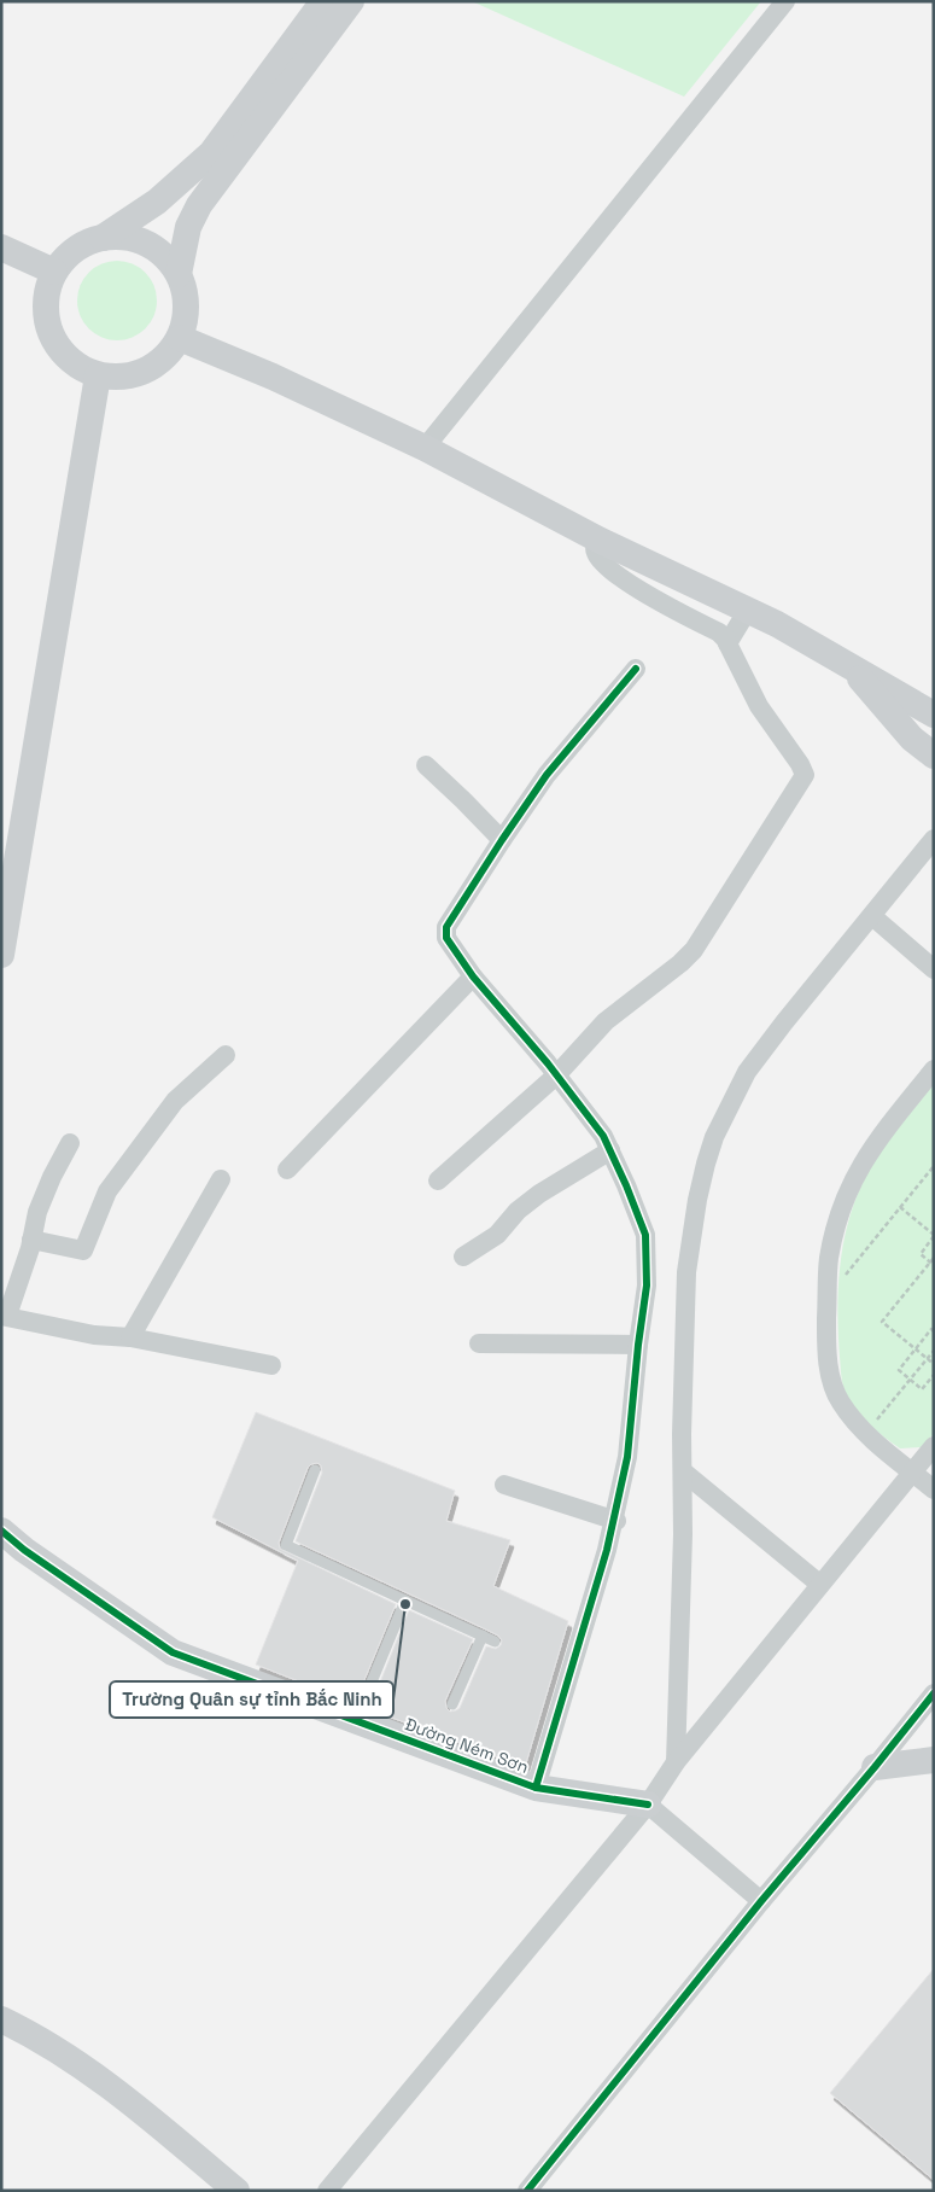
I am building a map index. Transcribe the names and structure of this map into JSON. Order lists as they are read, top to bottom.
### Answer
{
  "streets": {
    "main road": ["Đường Ném Sơn"]
  },
  "places": ["Trường Quân sự tỉnh Bắc Ninh"]
}
